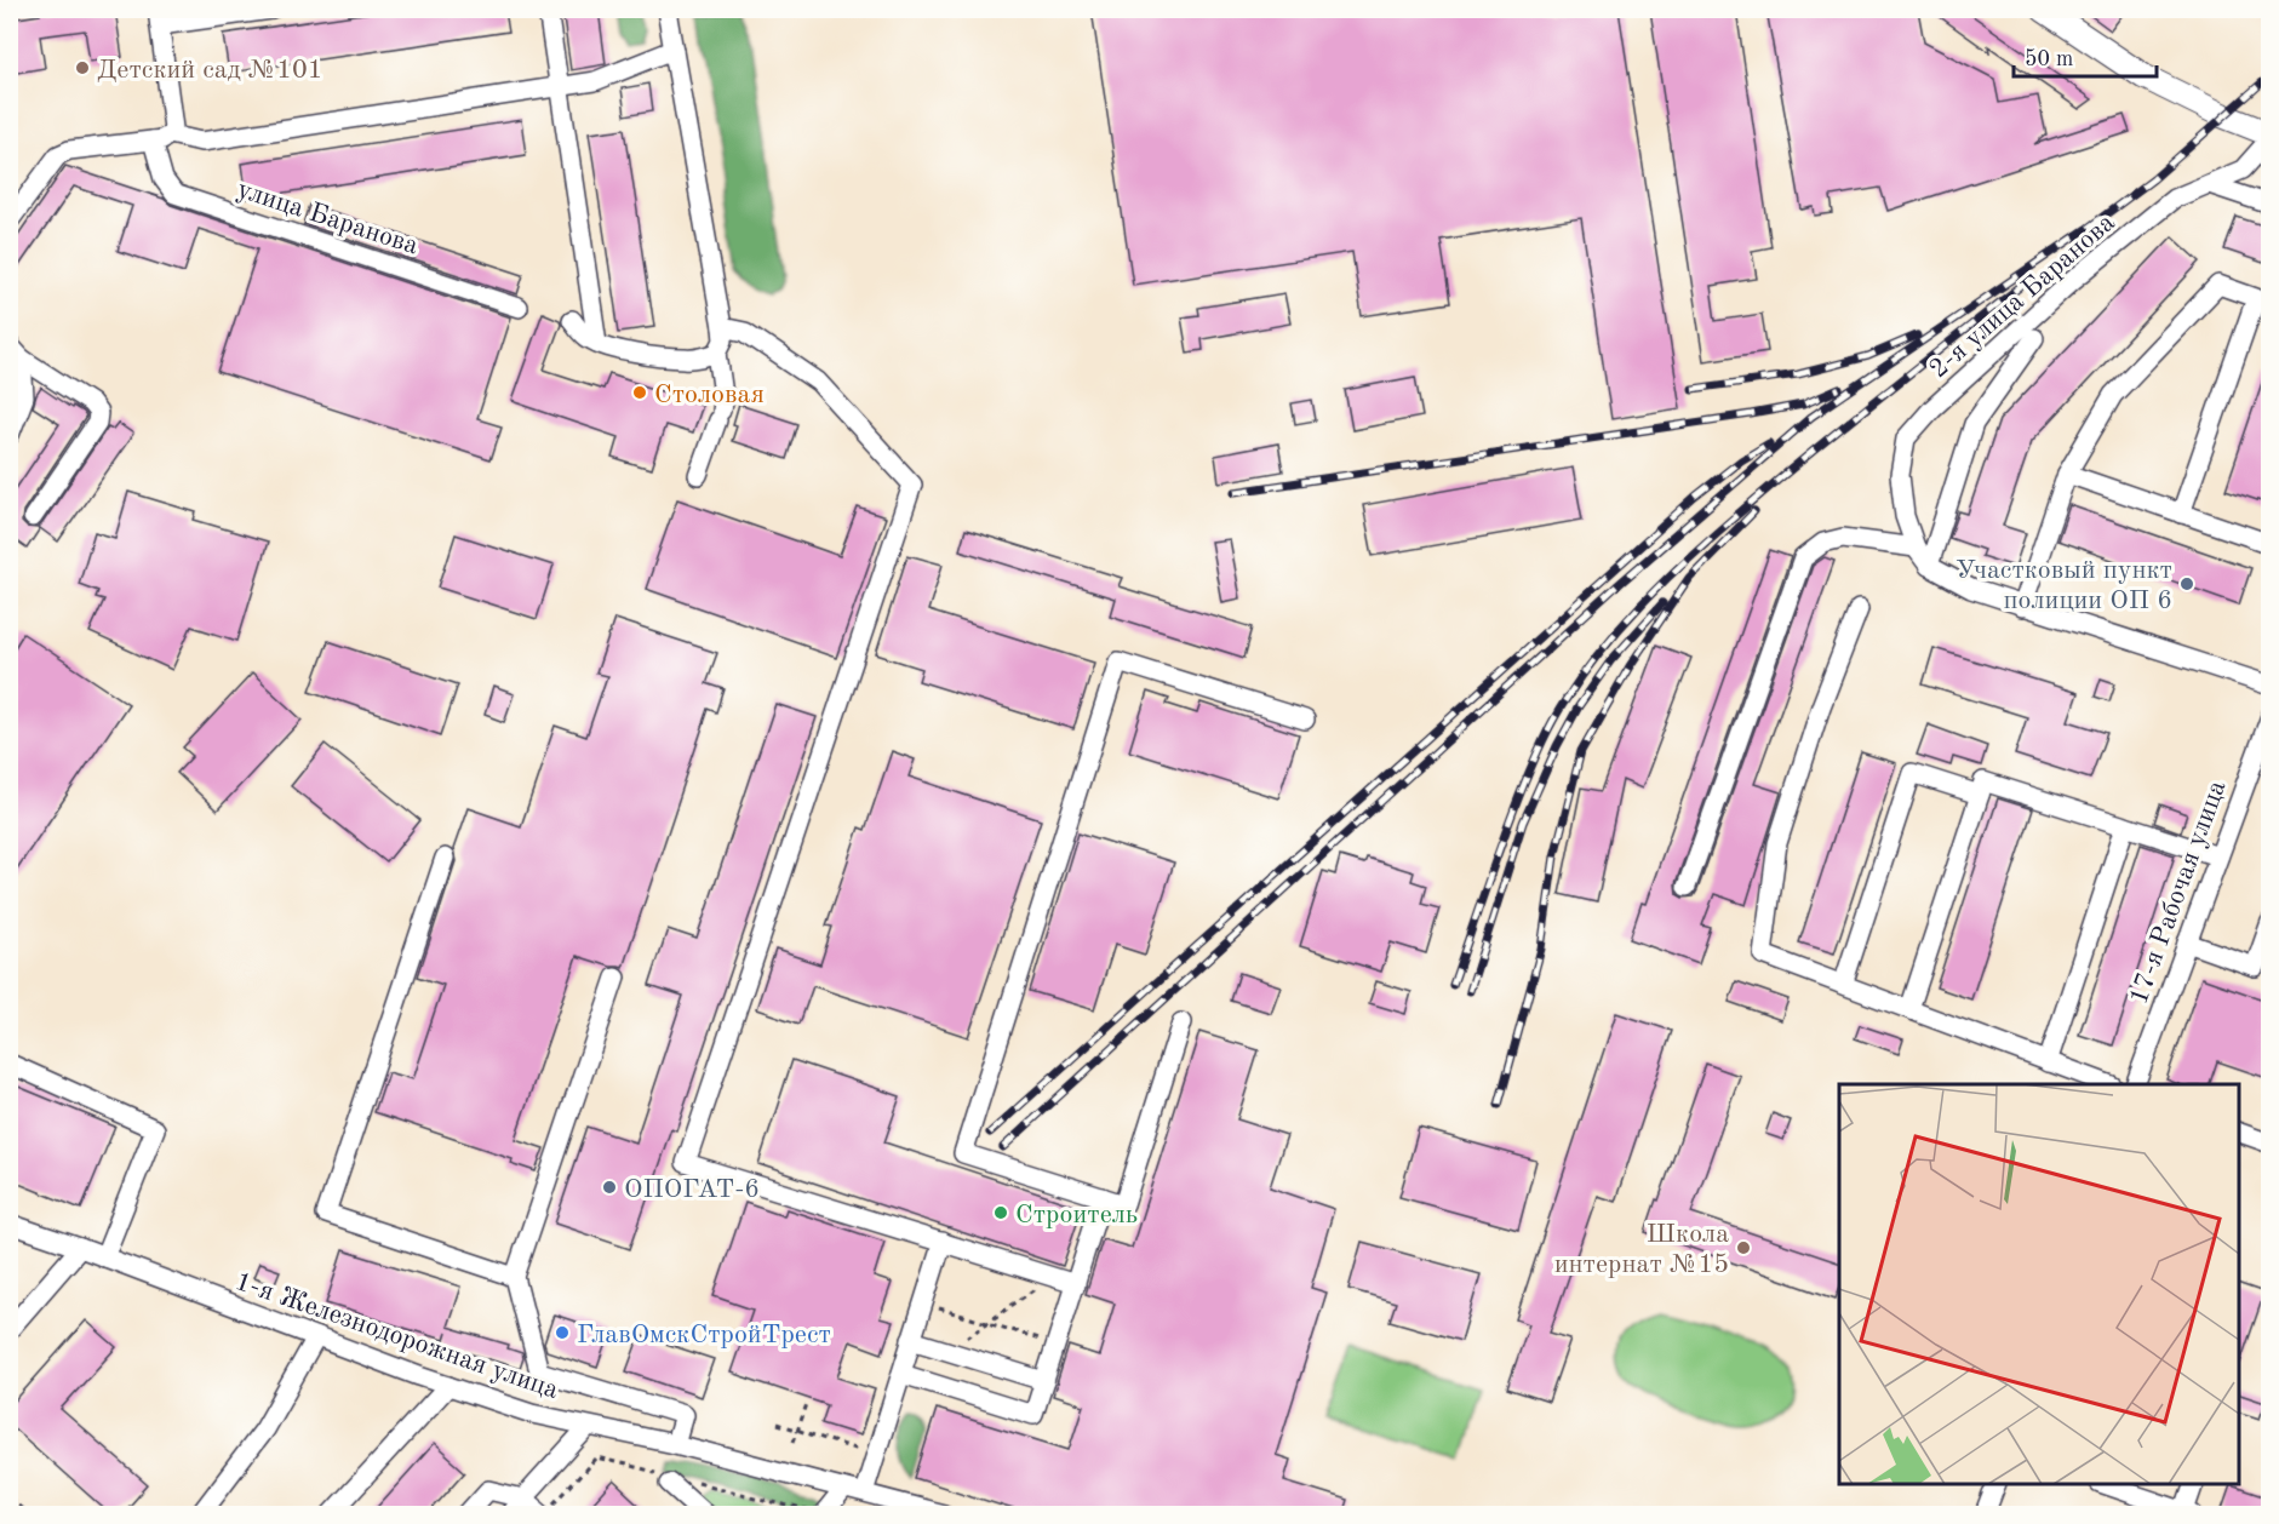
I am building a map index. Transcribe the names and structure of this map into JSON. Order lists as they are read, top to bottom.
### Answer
{
  "streets": {
    "street": [
      "улица Баранова",
      "2-я улица Баранова",
      "17-я Рабочая улица",
      "1-я Железнодорожная улица"
    ]
  },
  "places": [
    "Детский сад №101",
    "Столовая",
    "Участковый пункт полиции ОП 6",
    "ОПОГАТ-6",
    "Строитель",
    "Школа интернат №15",
    "ГлавОмскСтройТрест"
  ],
  "scale_bar": "50 m"
}
